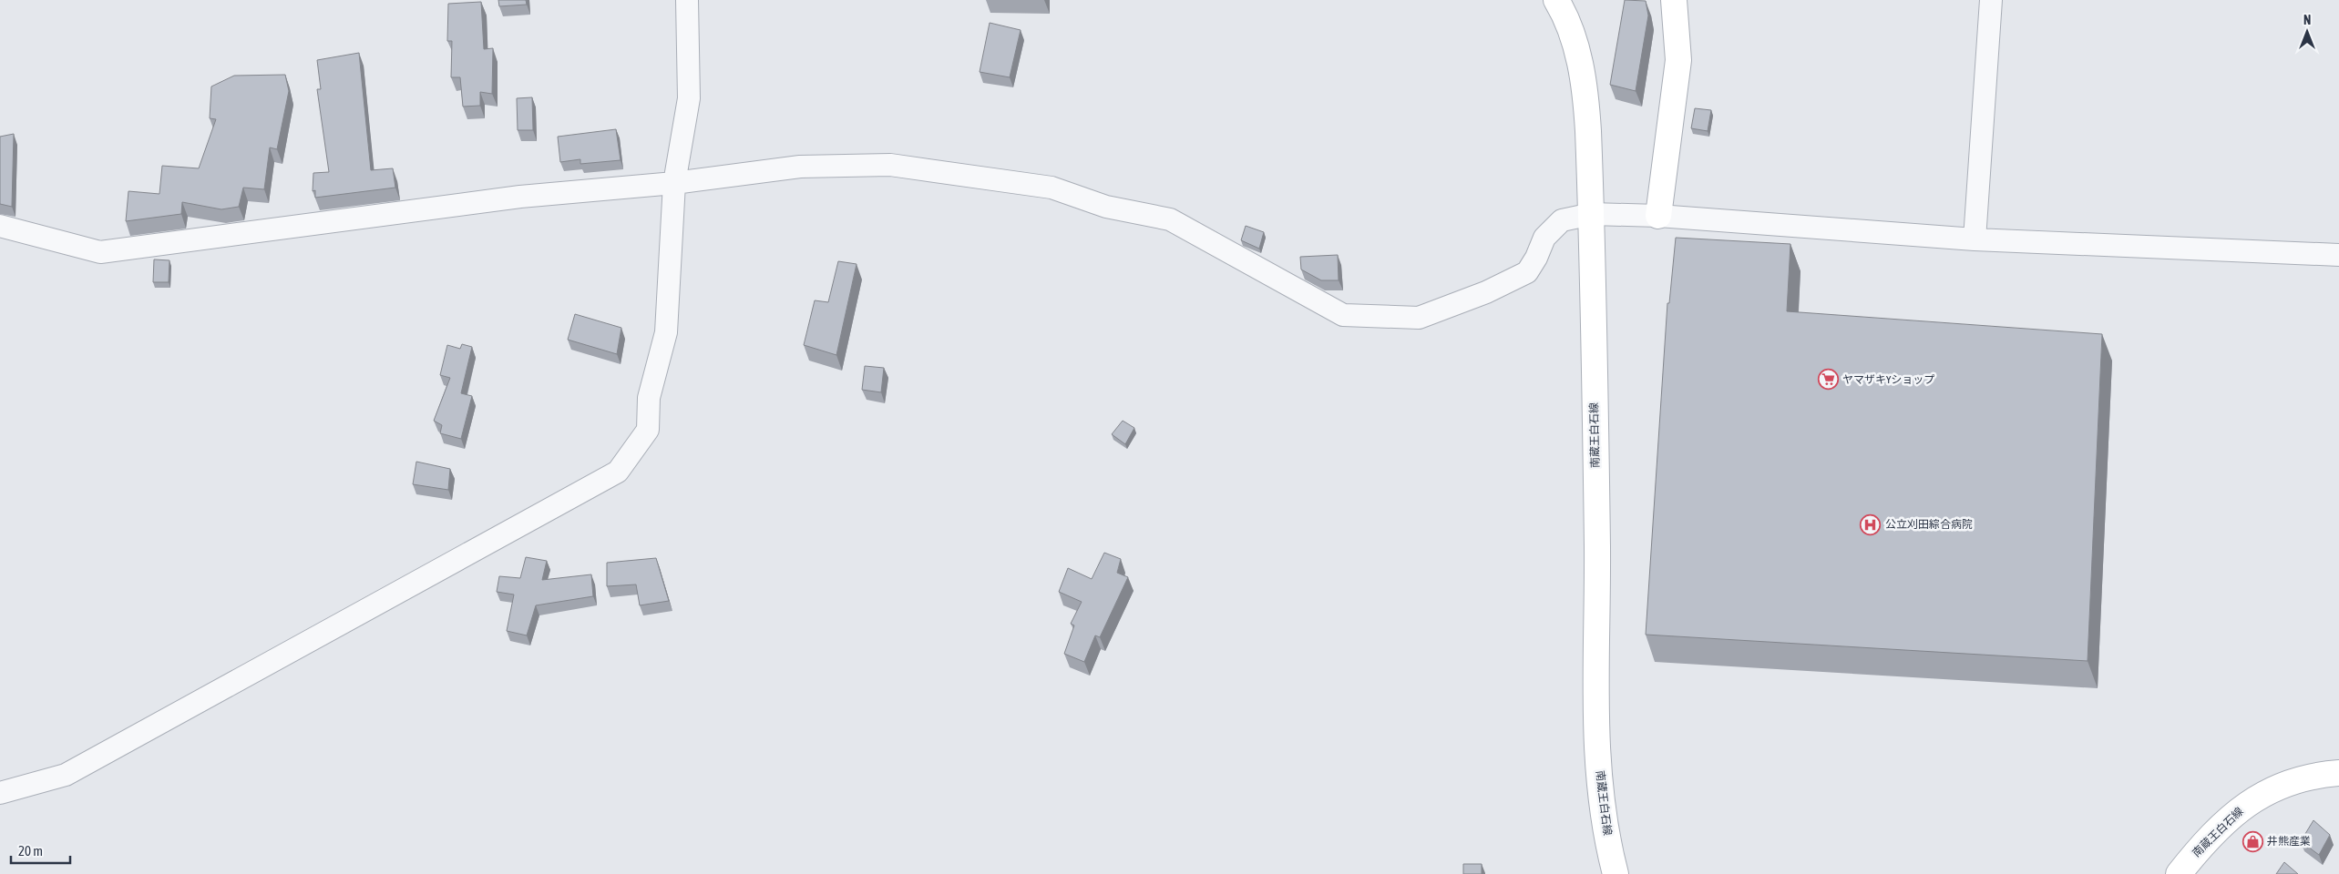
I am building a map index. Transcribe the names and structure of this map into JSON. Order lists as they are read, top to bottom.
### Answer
{
  "streets": {
    "main road": ["南蔵王白石線"]
  },
  "places": {
    "supermarket": ["ヤマザキYショップ"],
    "hospital": ["公立刈田綜合病院"],
    "shop": ["井熊産業"]
  },
  "scale_bar": "20 m",
  "north": "top"
}
